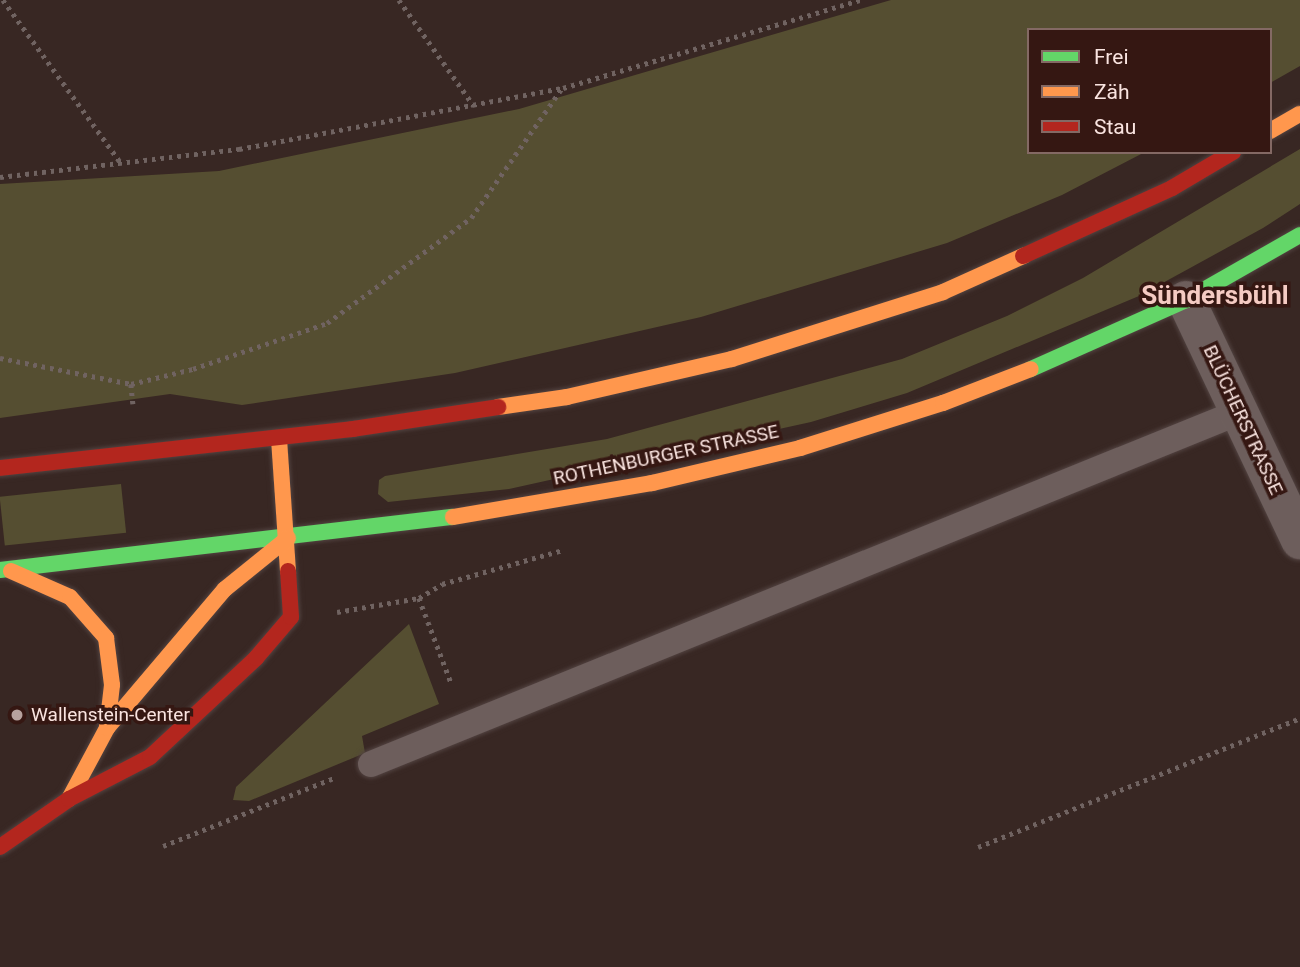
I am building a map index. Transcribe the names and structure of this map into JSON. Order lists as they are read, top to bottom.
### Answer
{
  "streets": {
    "main road": ["ROTHENBURGER STRASSE"],
    "street": ["BLÜCHERSTRASSE"]
  },
  "crossings": [
    ["BLÜCHERSTRASSE", "ROTHENBURGER STRASSE"]
  ],
  "districts": ["Sündersbühl"],
  "places": ["Wallenstein-Center"],
  "legend": ["Frei", "Zäh", "Stau"]
}
